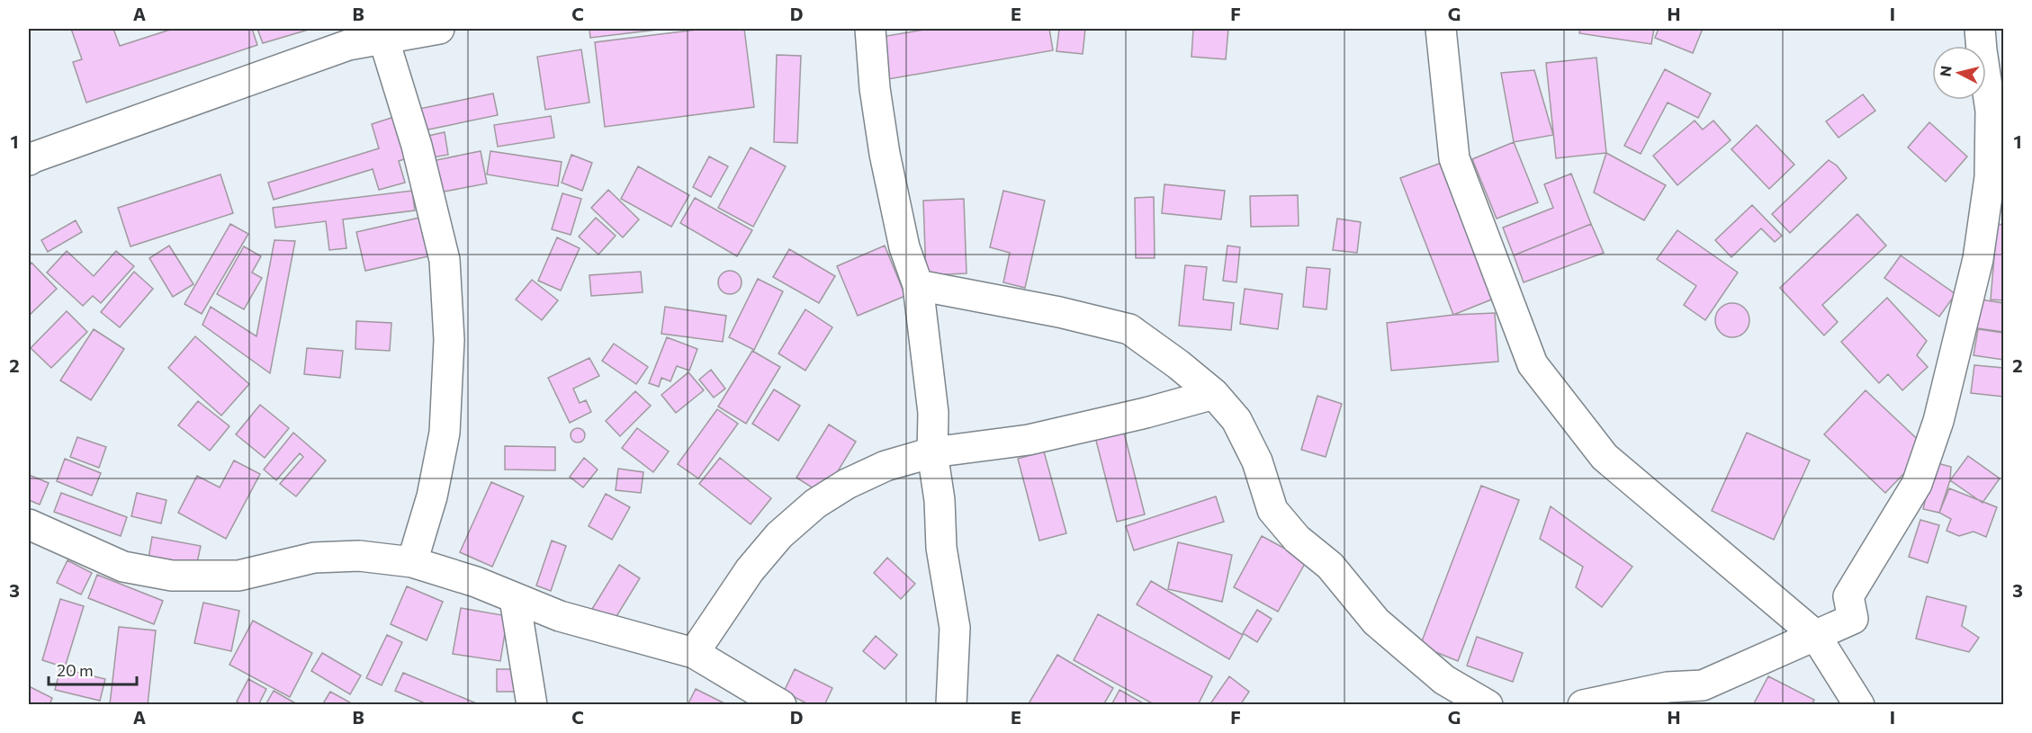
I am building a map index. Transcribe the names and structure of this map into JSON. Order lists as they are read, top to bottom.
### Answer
{
  "scale_bar": "20 m",
  "north": "left",
  "grid": {
    "columns": [
      "A",
      "B",
      "C",
      "D",
      "E",
      "F",
      "G",
      "H",
      "I"
    ],
    "rows": ["1", "2", "3"]
  }
}
